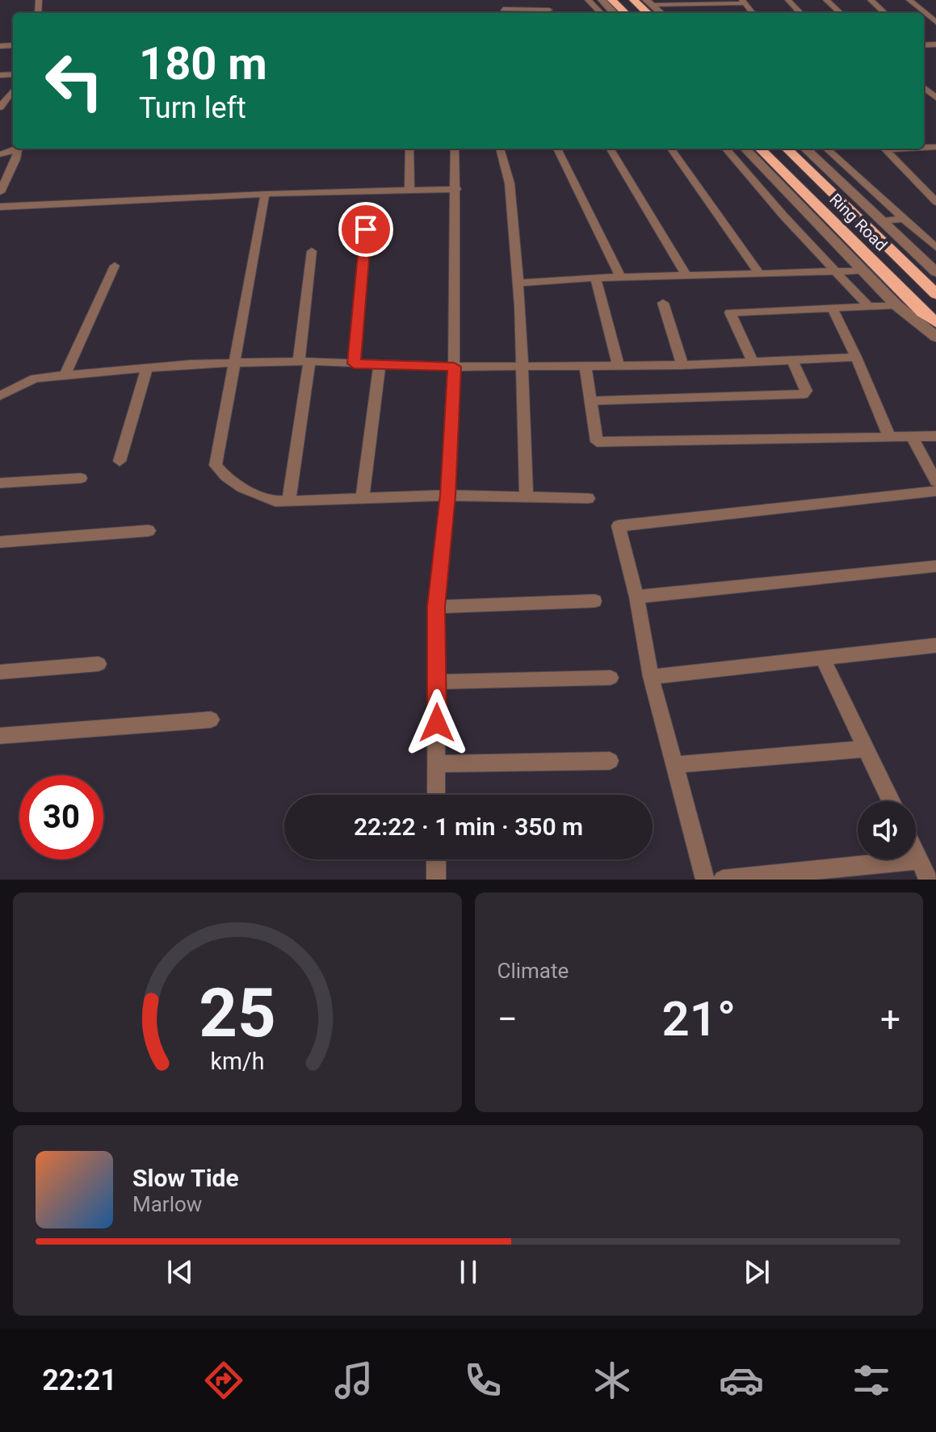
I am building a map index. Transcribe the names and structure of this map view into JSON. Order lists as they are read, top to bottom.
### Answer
{
  "streets": {
    "highway": ["Ring Road"]
  },
  "page": {
    "turn": ["180 m", "Turn left"],
    "limit": "30",
    "trip": "22:22 · 1 min · 350 m",
    "tile": "Climate",
    "heat": ["−", "21°", "+"],
    "song": ["Slow Tide", "Marlow"],
    "tabs": "22:21",
    "gauge": ["25", "km/h"]
  }
}
